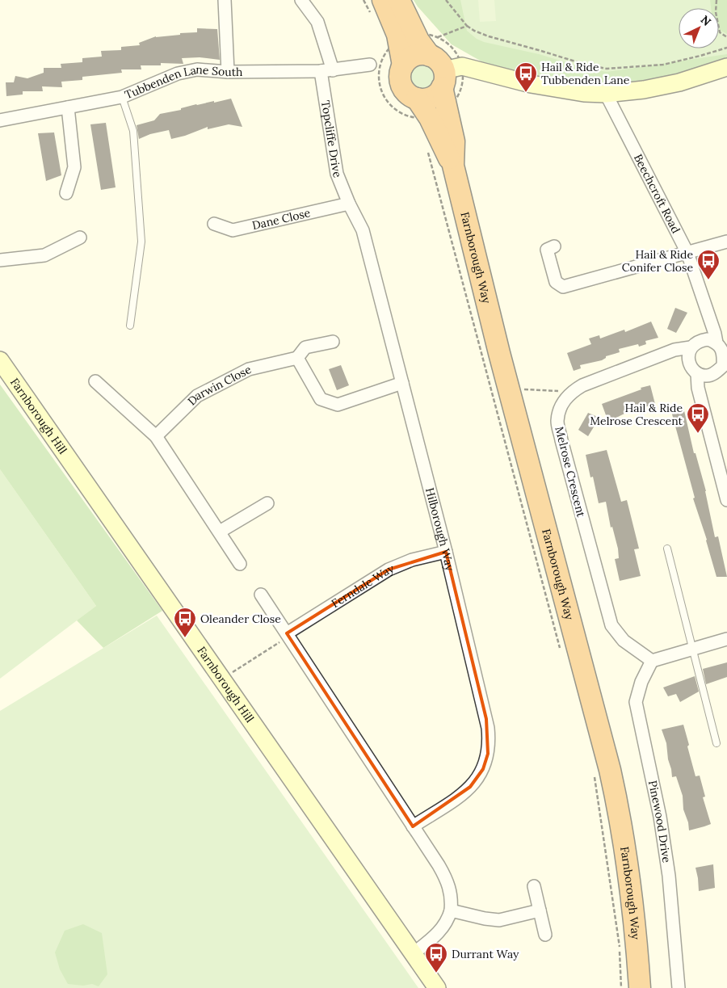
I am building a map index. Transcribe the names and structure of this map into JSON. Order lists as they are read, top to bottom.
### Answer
{
  "streets": {
    "highway": ["Farnborough Way"],
    "main road": ["Farnborough Hill"],
    "street": [
      "Tubbenden Lane South",
      "Topcliffe Drive",
      "Beechcroft Road",
      "Dane Close",
      "Darwin Close",
      "Melrose Crescent",
      "Hilborough Way",
      "Ferndale Way",
      "Pinewood Drive"
    ]
  },
  "crossings": [
    ["Tubbenden Lane South", "Topcliffe Drive"],
    ["Topcliffe Drive", "Dane Close"],
    ["Topcliffe Drive", "Hilborough Way"],
    ["Beechcroft Road", "Melrose Crescent"],
    ["Dane Close", "Hilborough Way"],
    ["Melrose Crescent", "Pinewood Drive"],
    ["Hilborough Way", "Ferndale Way"]
  ],
  "places": {
    "bus stop": [
      "Hail & Ride Tubbenden Lane",
      "Hail & Ride Conifer Close",
      "Hail & Ride Melrose Crescent",
      "Oleander Close",
      "Durrant Way"
    ]
  },
  "north": "top right"
}
